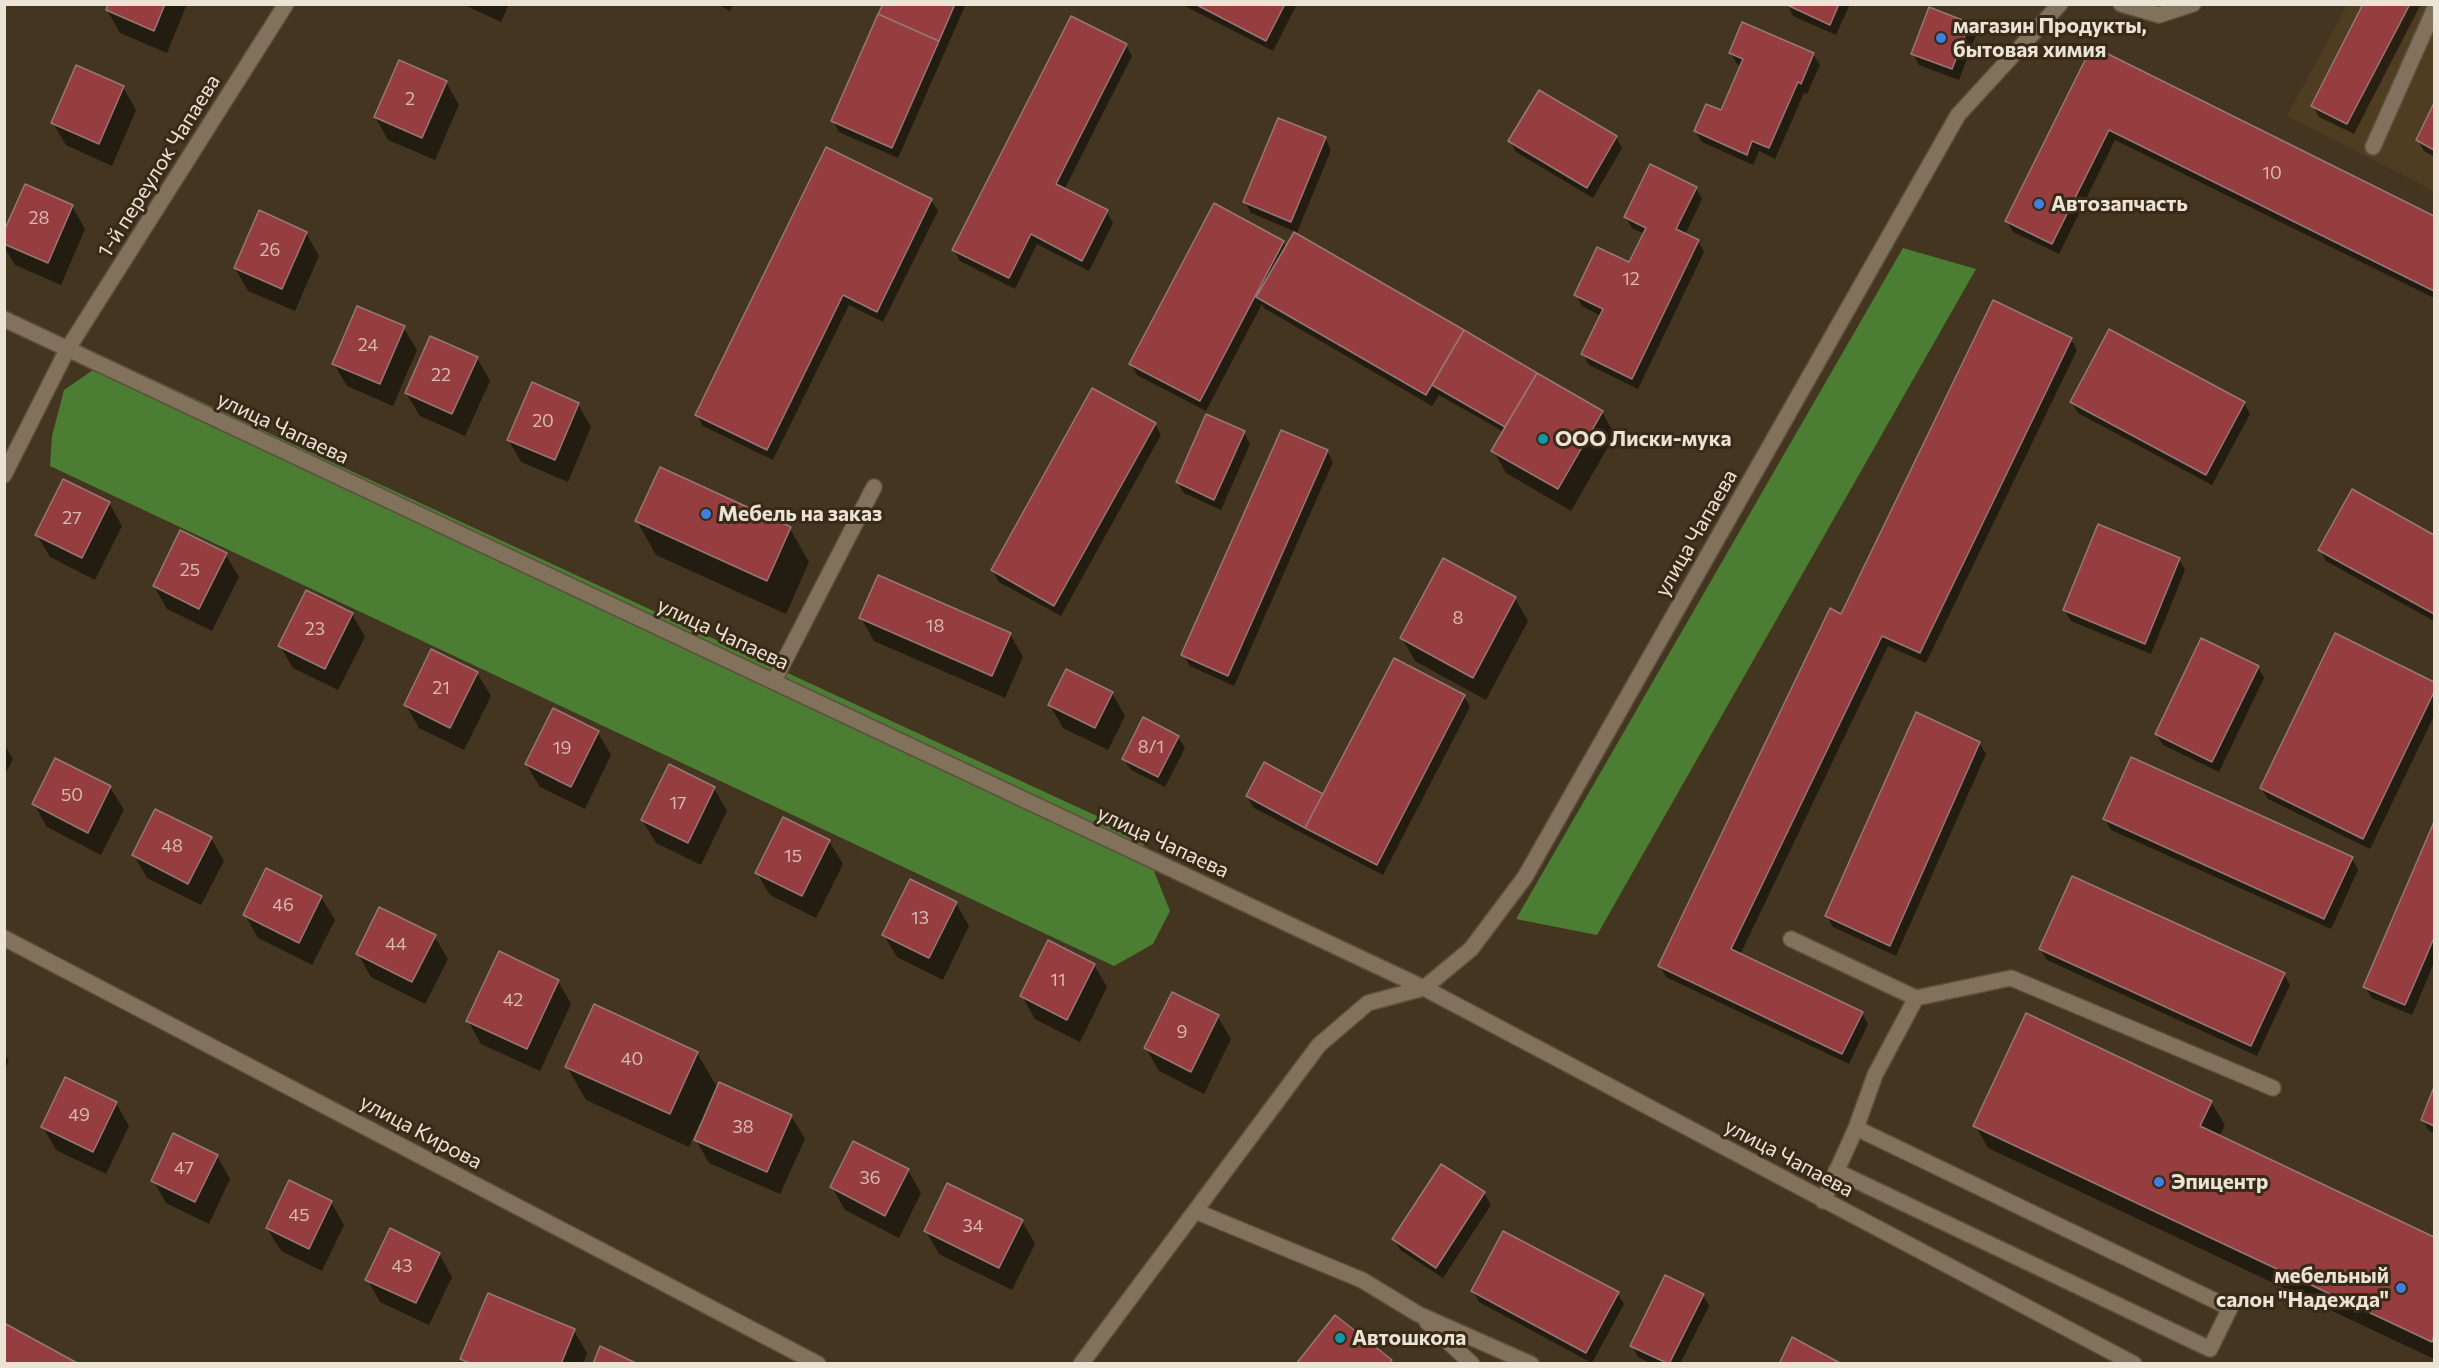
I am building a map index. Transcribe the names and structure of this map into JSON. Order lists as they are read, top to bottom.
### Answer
{
  "streets": {
    "street": ["1-й переулок Чапаева", "улица Чапаева", "улица Кирова"]
  },
  "crossings": [
    ["1-й переулок Чапаева", "улица Чапаева"]
  ],
  "places": [
    "магазин Продукты, бытовая химия",
    "Автозапчасть",
    "ООО Лиски-мука",
    "Мебель на заказ",
    "Эпицентр",
    "мебельный салон \"Надежда\"",
    "Автошкола"
  ],
  "house_numbers": [
    "2",
    "10",
    "28",
    "26",
    "12",
    "24",
    "22",
    "20",
    "27",
    "25",
    "8",
    "18",
    "23",
    "21",
    "8/1",
    "19",
    "50",
    "17",
    "48",
    "15",
    "46",
    "13",
    "44",
    "11",
    "42",
    "9",
    "40",
    "49",
    "38",
    "47",
    "36",
    "45",
    "34",
    "43"
  ]
}
